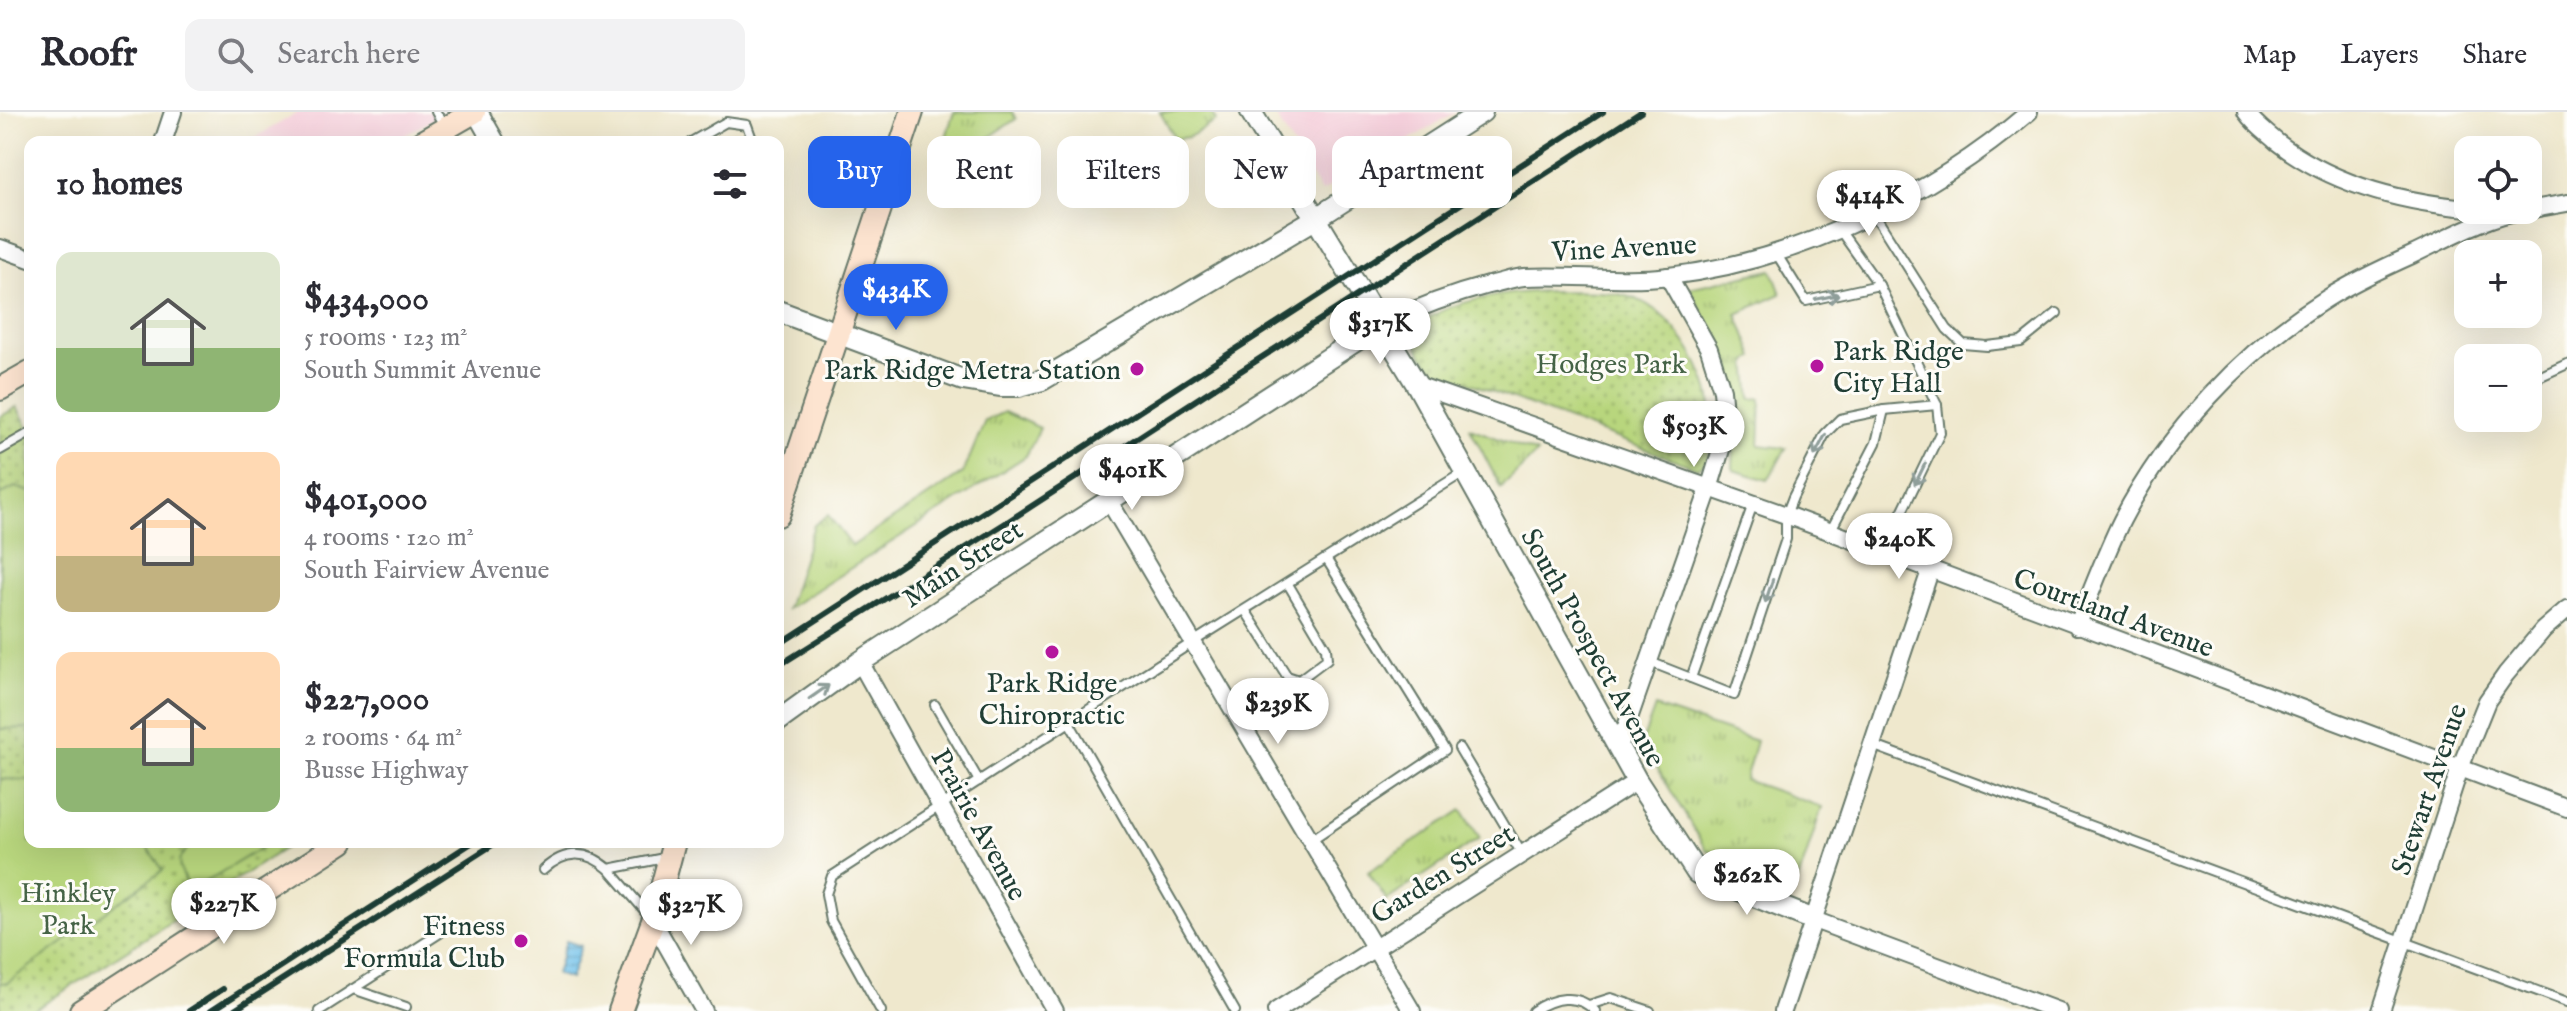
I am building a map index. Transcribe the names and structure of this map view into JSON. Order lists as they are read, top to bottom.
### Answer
{
  "streets": {
    "street": [
      "Vine Avenue",
      "Main Street",
      "Courtland Avenue",
      "South Prospect Avenue",
      "Stewart Avenue",
      "Prairie Avenue",
      "Garden Street"
    ]
  },
  "crossings": [
    ["Vine Avenue", "Main Street"],
    ["Vine Avenue", "South Prospect Avenue"],
    ["Main Street", "South Prospect Avenue"],
    ["Main Street", "Prairie Avenue"],
    ["Courtland Avenue", "South Prospect Avenue"],
    ["Courtland Avenue", "Stewart Avenue"],
    ["South Prospect Avenue", "Garden Street"]
  ],
  "parks": ["Hodges Park", "Hinkley Park"],
  "places": [
    "Park Ridge City Hall",
    "Park Ridge Metra Station",
    "Park Ridge Chiropractic",
    "Fitness Formula Club"
  ],
  "page": {
    "header": "Roofr",
    "search": "Search here",
    "nav": ["Map", "Layers", "Share"],
    "map_buttons": ["+", "−"],
    "chip": [
      "Buy",
      "Rent",
      "Filters",
      "New",
      "Apartment"
    ],
    "heading": "10 homes",
    "price": [
      "$414K",
      "$434K",
      "$317K",
      "$503K",
      "$401K",
      "$240K",
      "$239K",
      "$262K",
      "$227K",
      "$327K"
    ],
    "list": [
      {
        "name": "$434,000",
        "note": "5 rooms · 123 m² · South Summit Avenue"
      },
      {
        "name": "$401,000",
        "note": "4 rooms · 120 m² · South Fairview Avenue"
      },
      {
        "name": "$227,000",
        "note": "2 rooms · 64 m² · Busse Highway"
      }
    ]
  }
}
